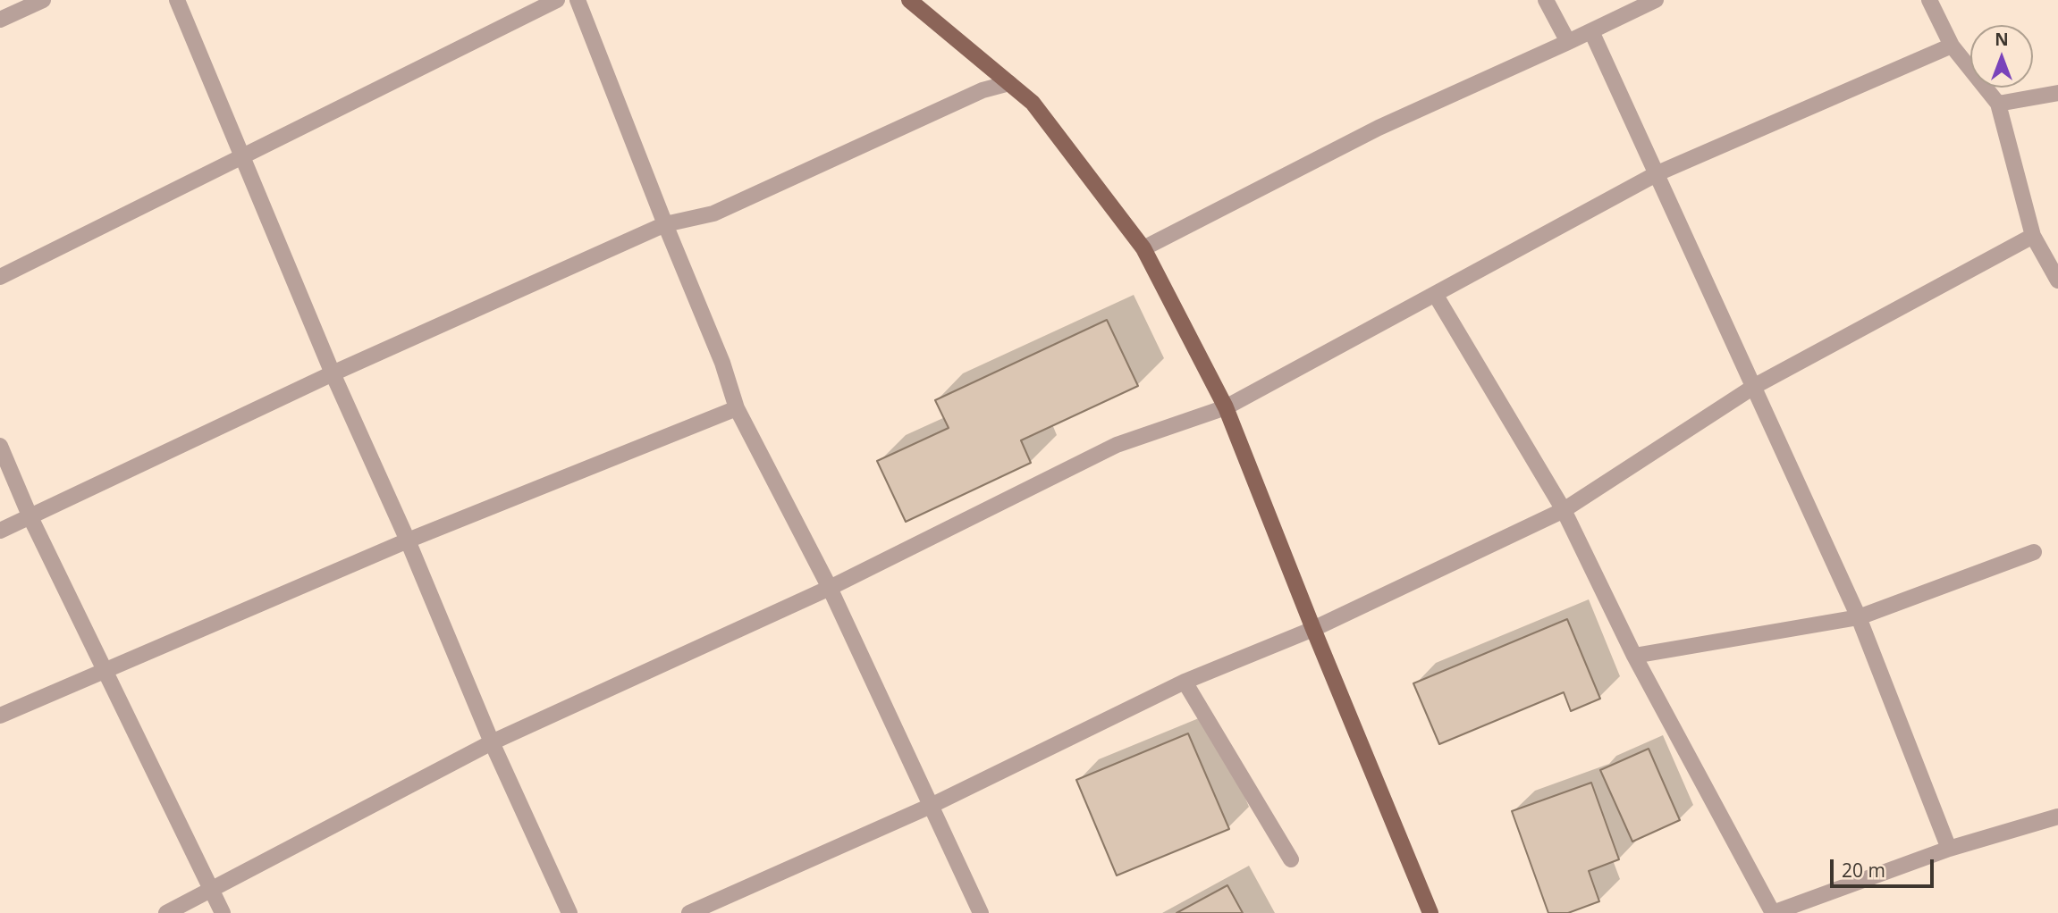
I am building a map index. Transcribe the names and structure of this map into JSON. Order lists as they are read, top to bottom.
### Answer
{
  "scale_bar": "20 m",
  "north": "top"
}
